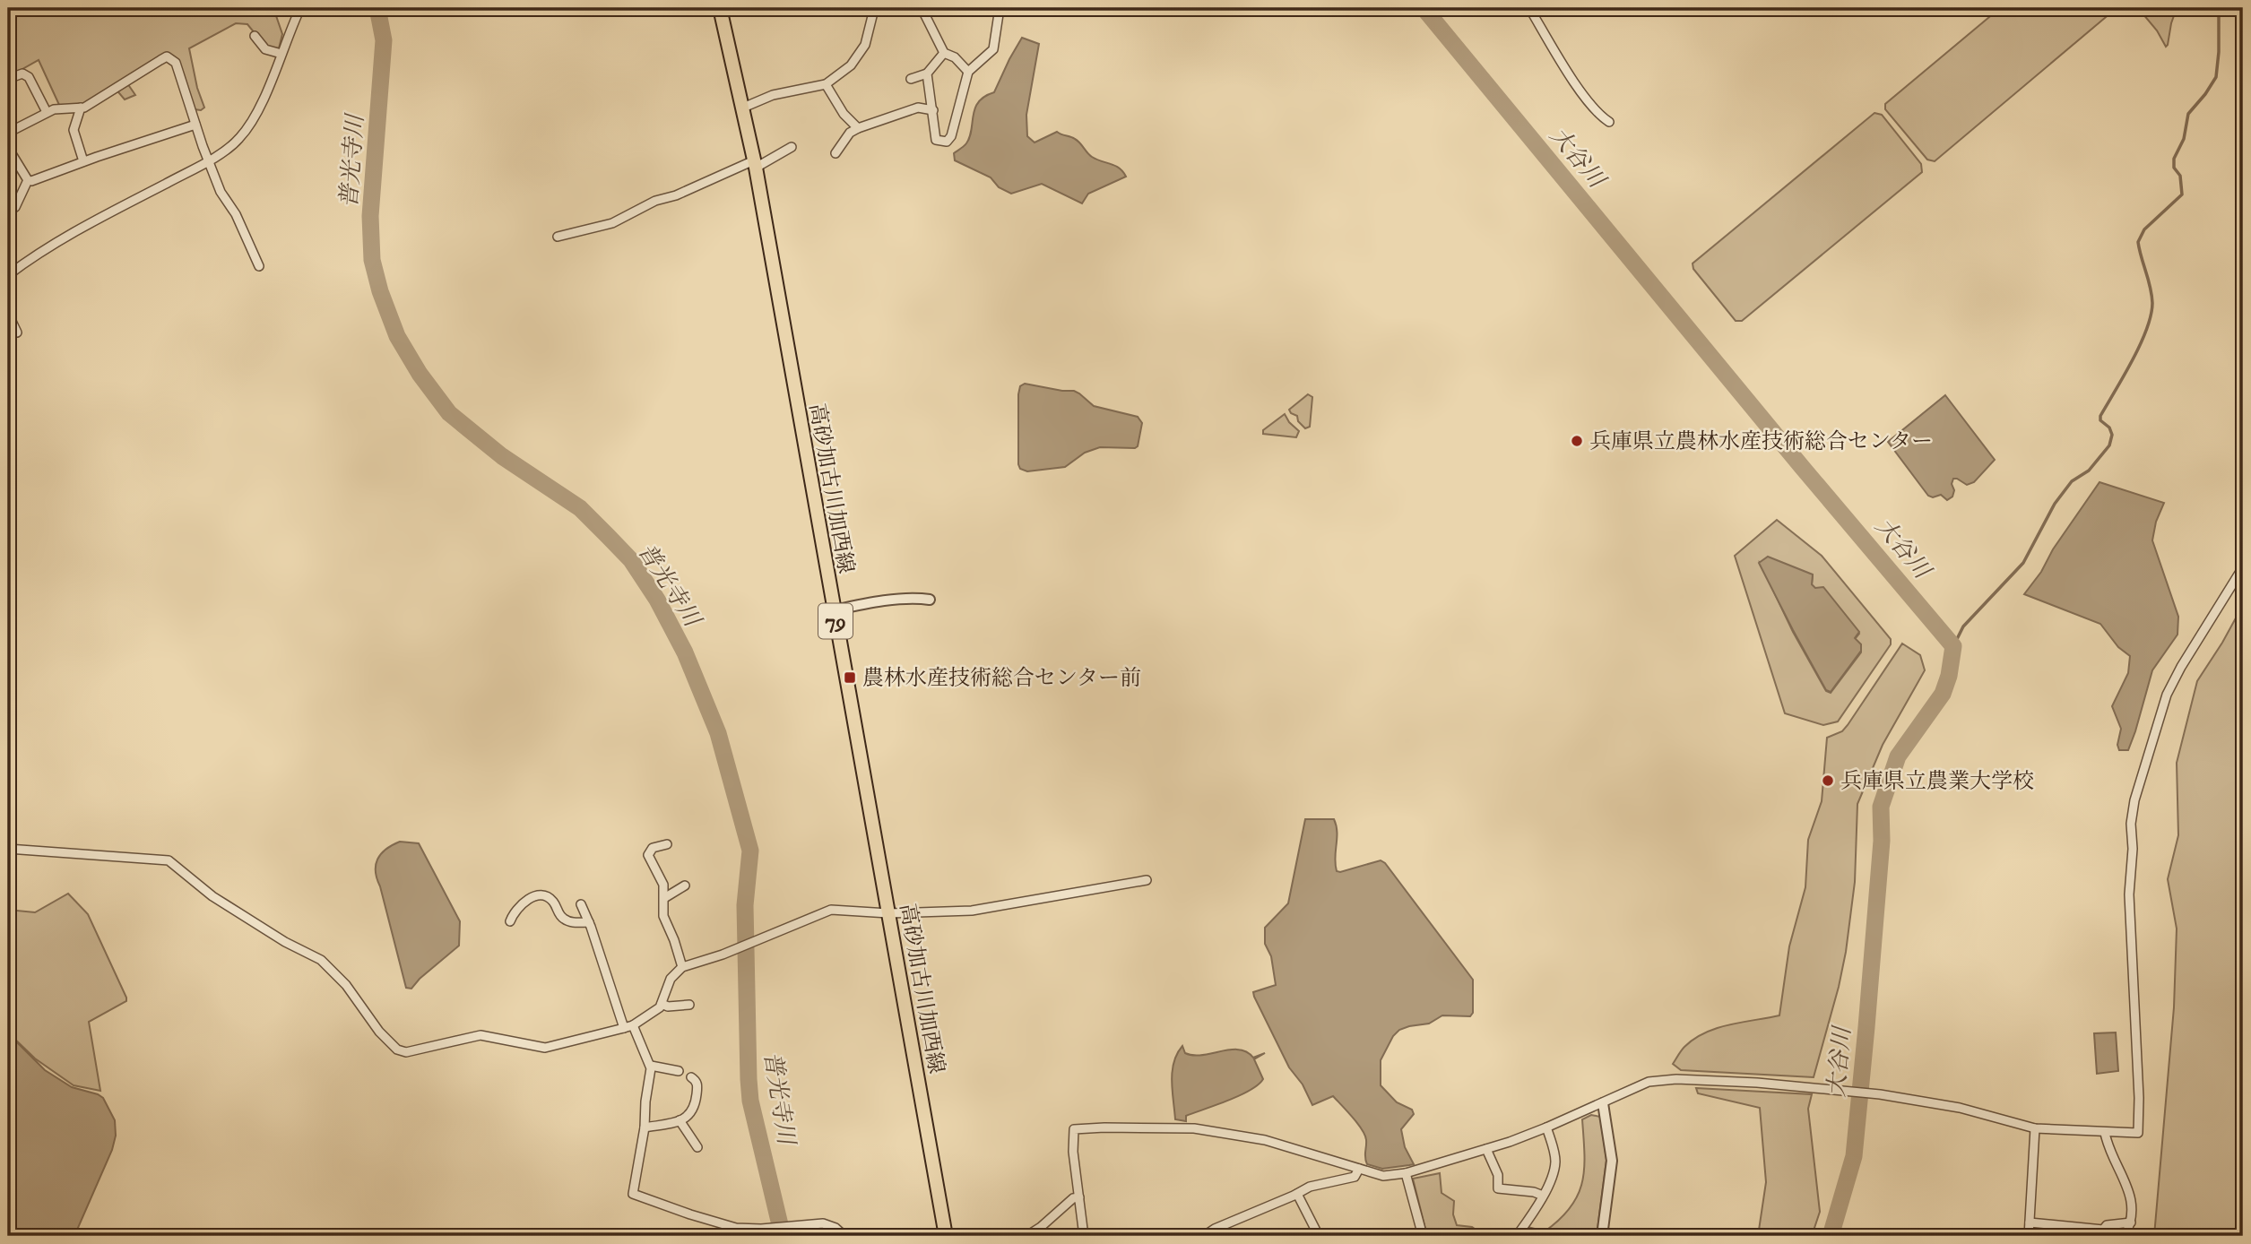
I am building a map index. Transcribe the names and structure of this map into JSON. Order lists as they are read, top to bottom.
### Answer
{
  "streets": {
    "main road": ["高砂加古川加西線", "79"]
  },
  "water": ["大谷川", "普光寺川"],
  "places": {
    "other": ["兵庫県立農林水産技術総合センター", "兵庫県立農業大学校"],
    "transit": ["農林水産技術総合センター前"]
  }
}
